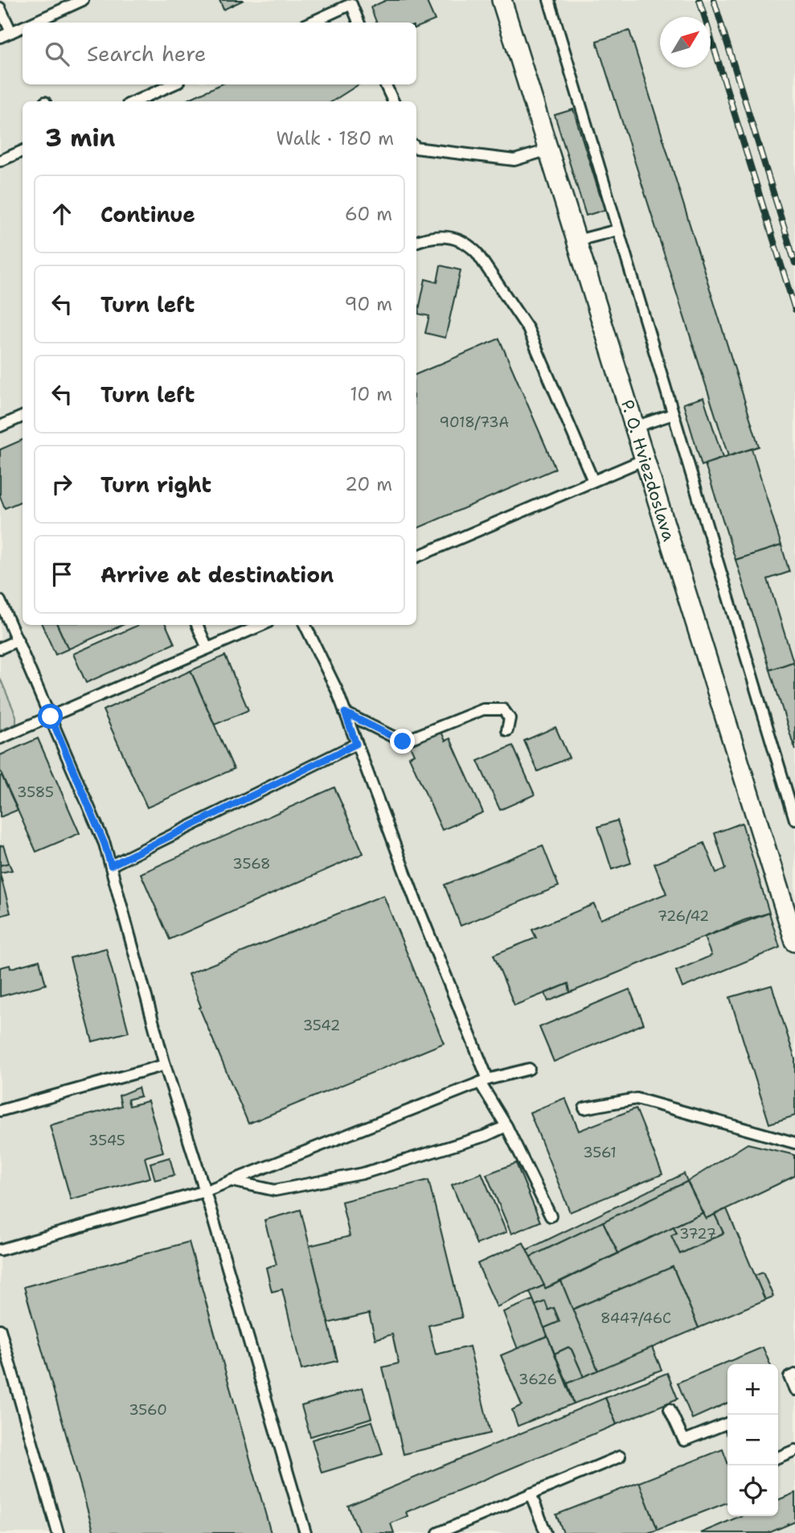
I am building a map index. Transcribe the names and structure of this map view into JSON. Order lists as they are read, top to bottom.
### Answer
{
  "streets": {
    "street": ["P. O. Hviezdoslava"]
  },
  "house_numbers": [
    "9018/73A",
    "3585",
    "3568",
    "726/42",
    "3542",
    "3545",
    "3561",
    "3727",
    "8447/46C",
    "3626",
    "3560"
  ],
  "north": "top right",
  "page": {
    "search": "Search here",
    "heading": ["3 min", "Walk · 180 m"],
    "list": [
      ["Continue", "60 m"],
      ["Turn left", "90 m"],
      ["Turn left", "10 m"],
      ["Turn right", "20 m"],
      "Arrive at destination"
    ],
    "map_buttons": ["+", "−"]
  }
}
